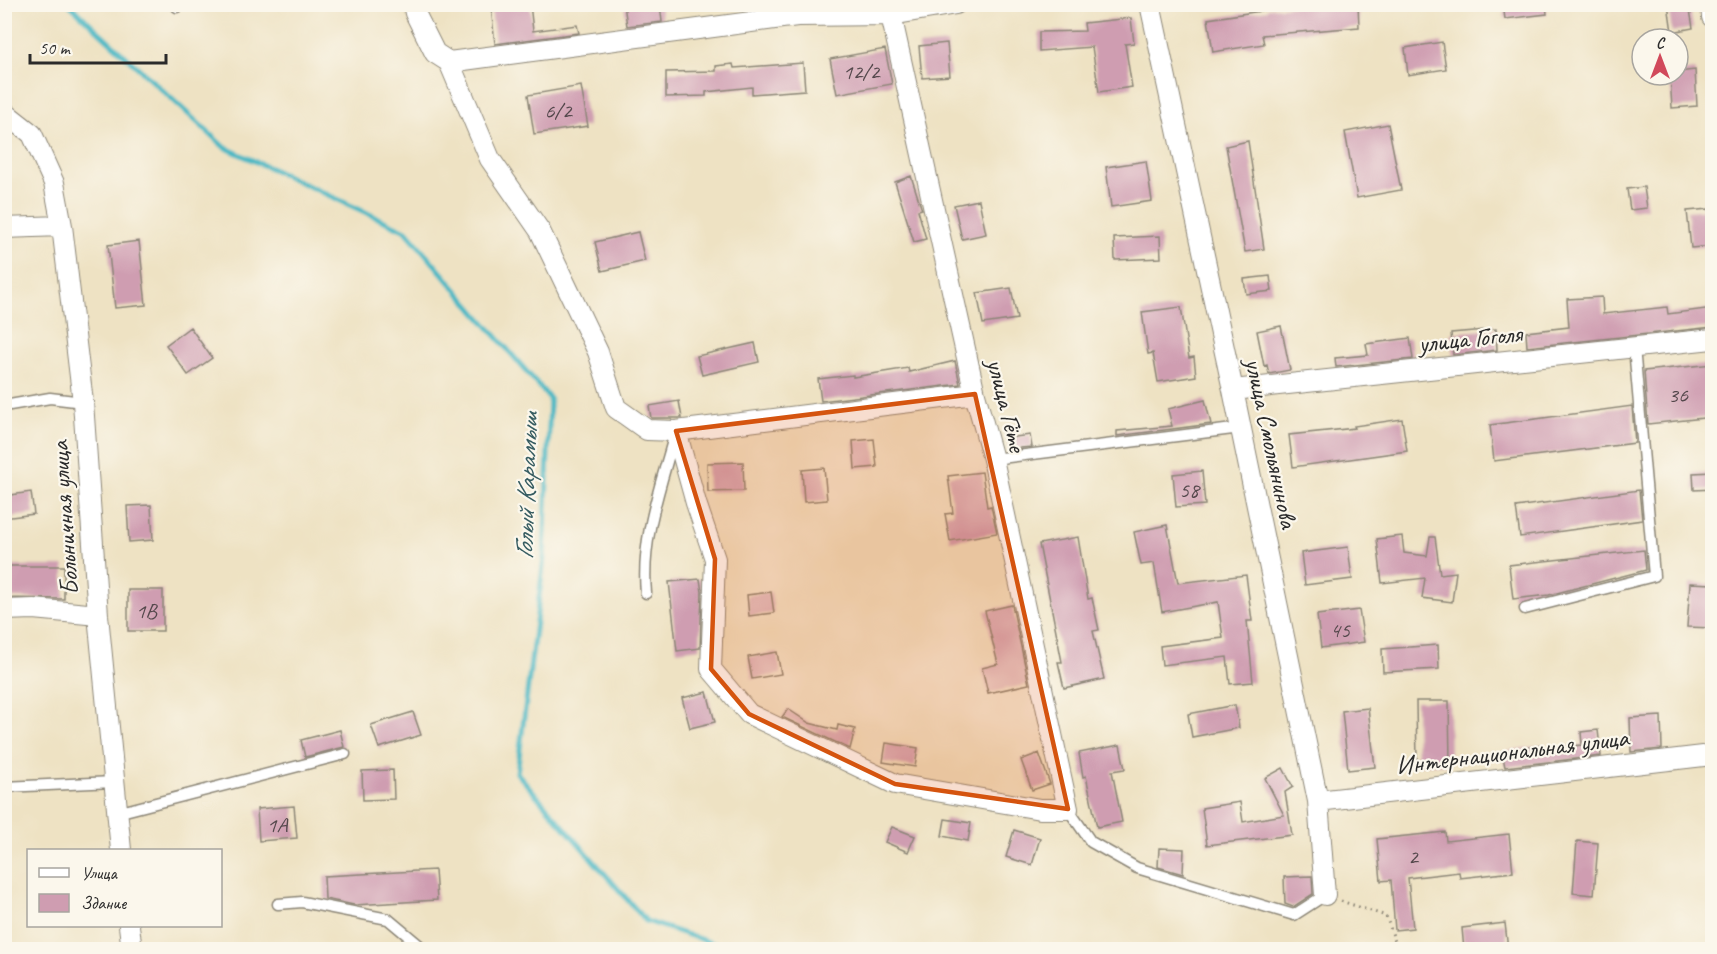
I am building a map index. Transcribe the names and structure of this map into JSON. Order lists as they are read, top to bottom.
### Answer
{
  "streets": {
    "street": [
      "улица Гоголя",
      "улица Гёте",
      "улица Смольянинова",
      "Больничная улица",
      "Интернациональная улица"
    ]
  },
  "crossings": [
    ["улица Гоголя", "улица Смольянинова"],
    ["улица Смольянинова", "Интернациональная улица"]
  ],
  "water": ["Голый Карамыш"],
  "house_numbers": [
    "12/2",
    "6/2",
    "36",
    "58",
    "1В",
    "45",
    "1А",
    "2"
  ],
  "legend": ["Улица", "Здание"],
  "scale_bar": "50 m",
  "north": "top"
}
